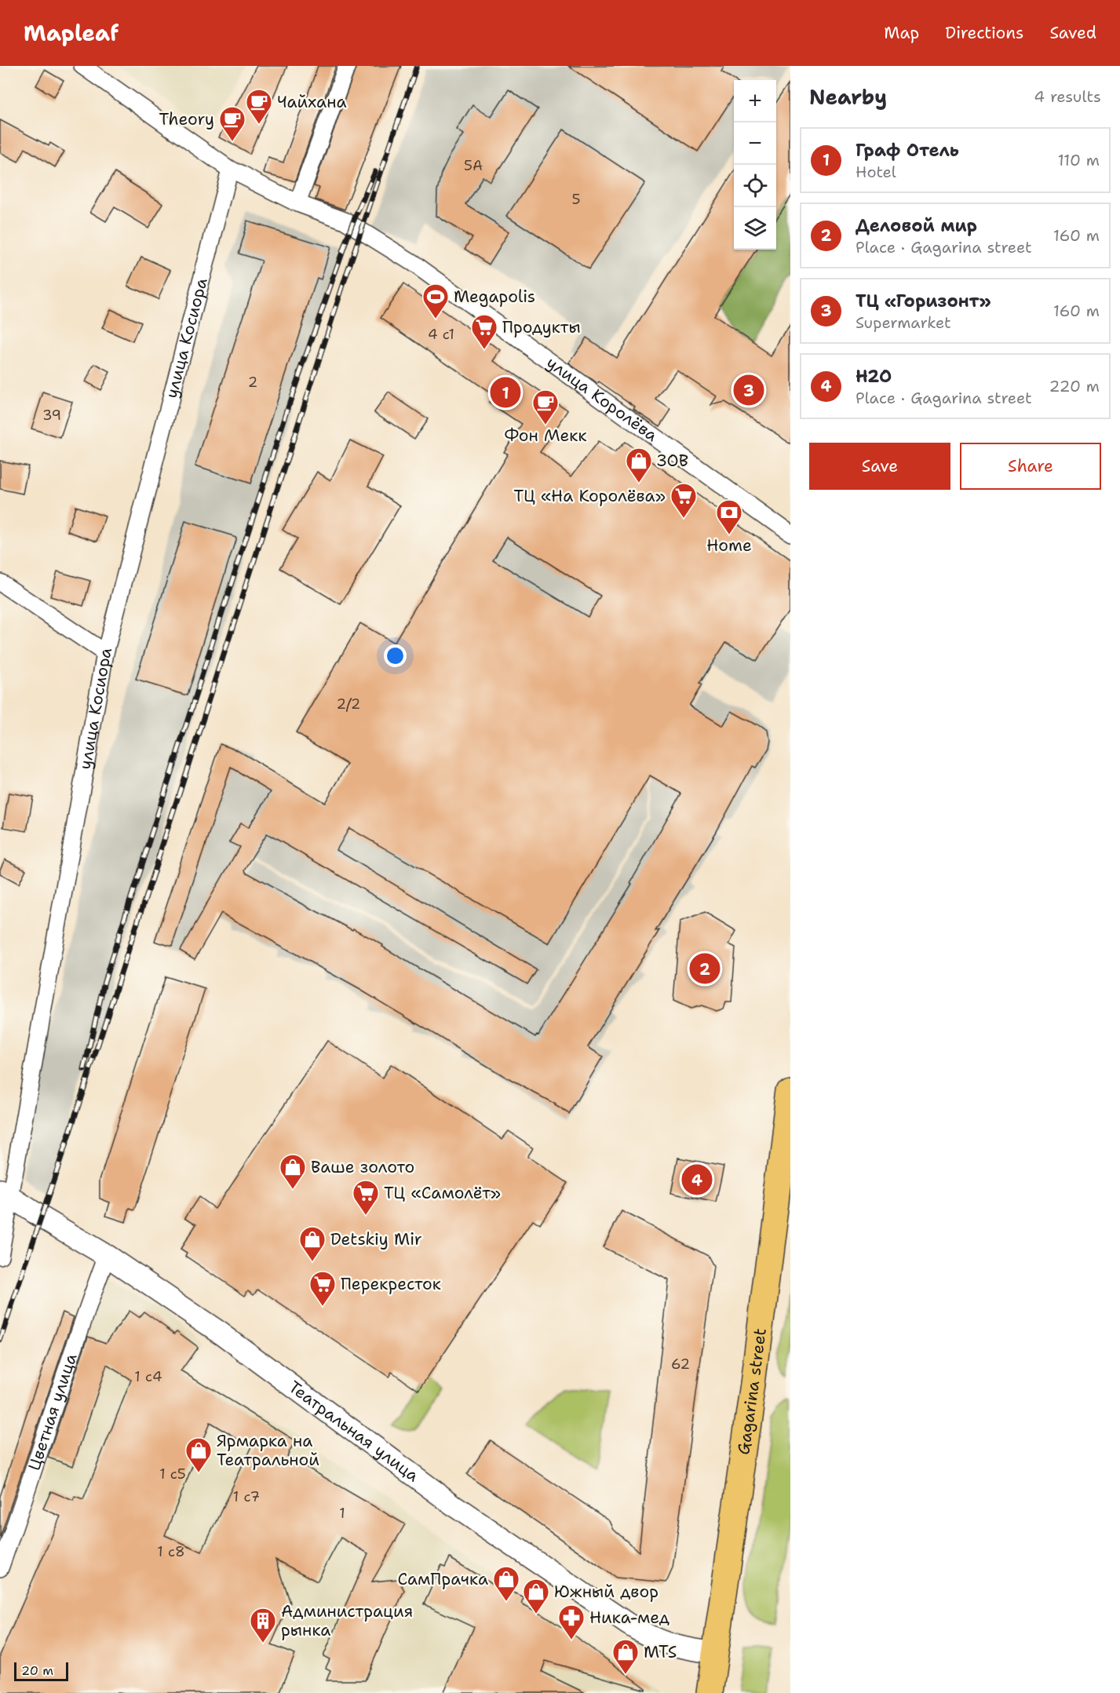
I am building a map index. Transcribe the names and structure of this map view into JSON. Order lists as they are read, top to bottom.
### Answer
{
  "streets": {
    "main road": ["Gagarina street"],
    "street": [
      "улица Косиора",
      "улица Королёва",
      "Цветная улица",
      "Театральная улица"
    ]
  },
  "crossings": [
    ["улица Косиора", "улица Королёва"],
    ["улица Косиора", "Театральная улица"],
    ["Gagarina street", "Театральная улица"],
    ["Цветная улица", "Театральная улица"]
  ],
  "places": {
    "cafe": ["Чайхана", "Theory", "Фон Мекк"],
    "sports": ["Megapolis"],
    "supermarket": [
      "Продукты",
      "ТЦ «На Королёва»",
      "ТЦ «Самолёт»",
      "Перекресток"
    ],
    "shop": [
      "ЗОВ",
      "Ваше золото",
      "Detskiy Mir",
      "Ярмарка на Театральной",
      "СамПрачка",
      "Южный двор",
      "MTS"
    ],
    "bank": ["Home"],
    "pharmacy": ["Ника-мед"],
    "building": ["Администрация рынка"]
  },
  "house_numbers": [
    "5А",
    "5",
    "4 с1",
    "2",
    "39",
    "2/2",
    "62",
    "1 с4",
    "1 с5",
    "1 с7",
    "1",
    "1 с8"
  ],
  "scale_bar": "20 m",
  "page": {
    "header": "Mapleaf",
    "nav": ["Map", "Directions", "Saved"],
    "heading": ["Nearby", "4 results"],
    "map_buttons": ["+", "−"],
    "list": [
      {
        "mark": "1",
        "name": "Граф Отель",
        "note": "Hotel",
        "value": "110 m"
      },
      {
        "mark": "2",
        "name": "Деловой мир",
        "note": "Place · Gagarina street",
        "value": "160 m"
      },
      {
        "mark": "3",
        "name": "ТЦ «Горизонт»",
        "note": "Supermarket",
        "value": "160 m"
      },
      {
        "mark": "4",
        "name": "H2O",
        "note": "Place · Gagarina street",
        "value": "220 m"
      }
    ],
    "pins": [
      "3",
      "1",
      "2",
      "4"
    ],
    "buttons": ["Save", "Share"],
    "scale": "20 m"
  }
}
